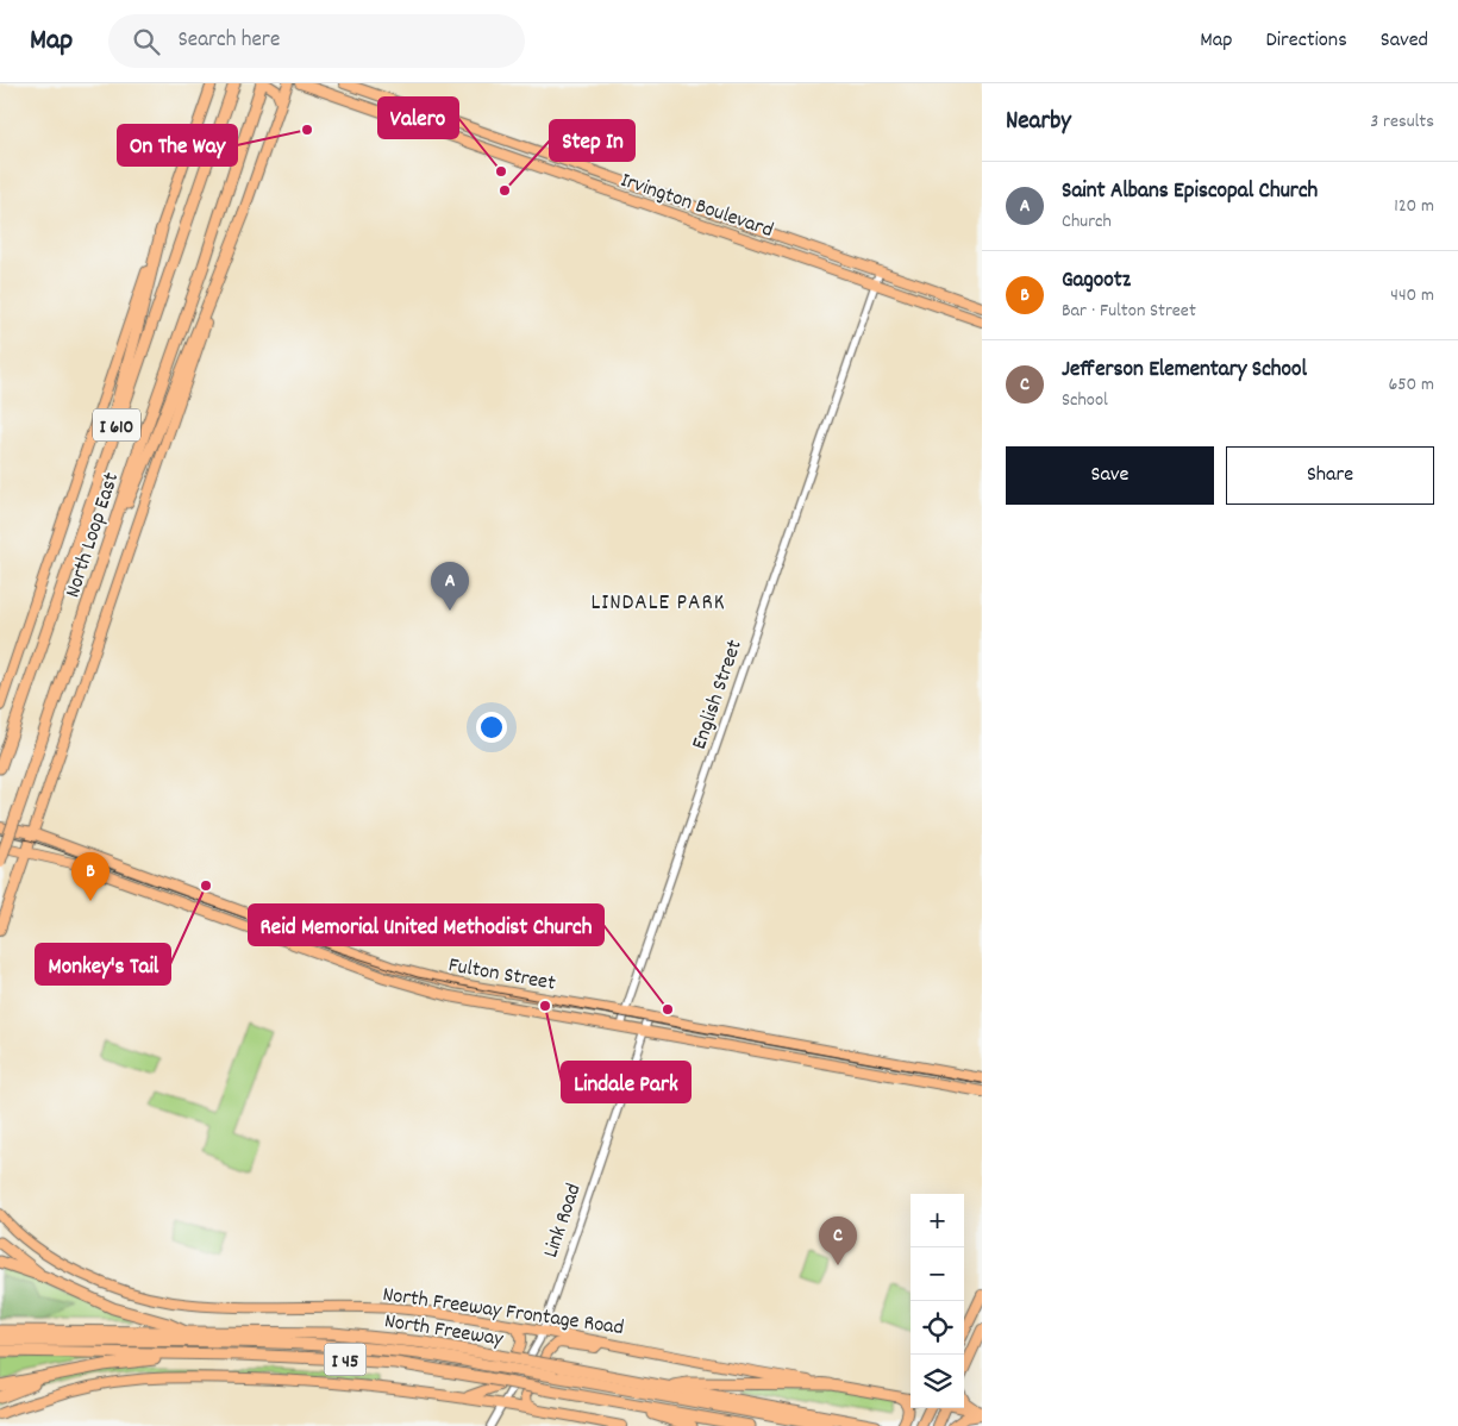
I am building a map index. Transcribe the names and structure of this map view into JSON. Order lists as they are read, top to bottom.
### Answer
{
  "streets": {
    "highway": [
      "I 610",
      "North Loop East",
      "North Freeway",
      "I 45"
    ],
    "main road": ["Irvington Boulevard", "Fulton Street", "North Freeway Frontage Road"],
    "street": ["English Street", "Link Road"]
  },
  "crossings": [
    ["Irvington Boulevard", "English Street"],
    ["English Street", "Fulton Street"],
    ["Fulton Street", "Link Road"],
    ["Link Road", "North Freeway Frontage Road"]
  ],
  "districts": ["LINDALE PARK"],
  "places": [
    "On The Way",
    "Valero",
    "Step In",
    "Monkey's Tail",
    "Lindale Park",
    "Reid Memorial United Methodist Church"
  ],
  "page": {
    "header": "Map",
    "search": "Search here",
    "nav": ["Map", "Directions", "Saved"],
    "heading": ["Nearby", "3 results"],
    "list": [
      {
        "mark": "A",
        "name": "Saint Albans Episcopal Church",
        "note": "Church",
        "value": "120 m"
      },
      {
        "mark": "B",
        "name": "Gagootz",
        "note": "Bar · Fulton Street",
        "value": "440 m"
      },
      {
        "mark": "C",
        "name": "Jefferson Elementary School",
        "note": "School",
        "value": "650 m"
      }
    ],
    "buttons": ["Save", "Share"],
    "pins": ["A", "B", "C"],
    "map_buttons": ["+", "−"]
  }
}
